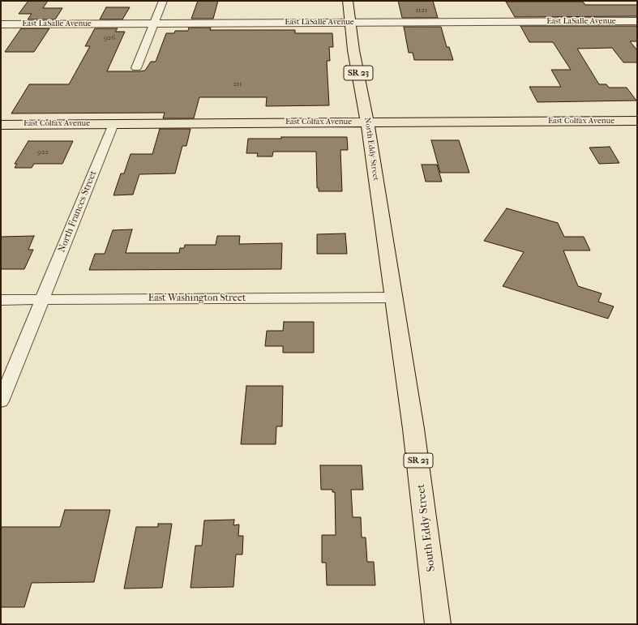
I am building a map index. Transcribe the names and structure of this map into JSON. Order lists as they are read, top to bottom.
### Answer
{
  "streets": {
    "main road": [
      "SR 23",
      "East Colfax Avenue",
      "North Eddy Street",
      "South Eddy Street"
    ],
    "street": ["East LaSalle Avenue", "North Frances Street", "East Washington Street"]
  },
  "crossings": [
    ["East LaSalle Avenue", "North Eddy Street"],
    ["East Colfax Avenue", "North Eddy Street"],
    ["East Colfax Avenue", "North Frances Street"],
    ["North Eddy Street", "East Washington Street"],
    ["North Eddy Street", "South Eddy Street"],
    ["North Frances Street", "East Washington Street"],
    ["East Washington Street", "South Eddy Street"]
  ],
  "house_numbers": [
    "1121",
    "926",
    "211",
    "922"
  ]
}
